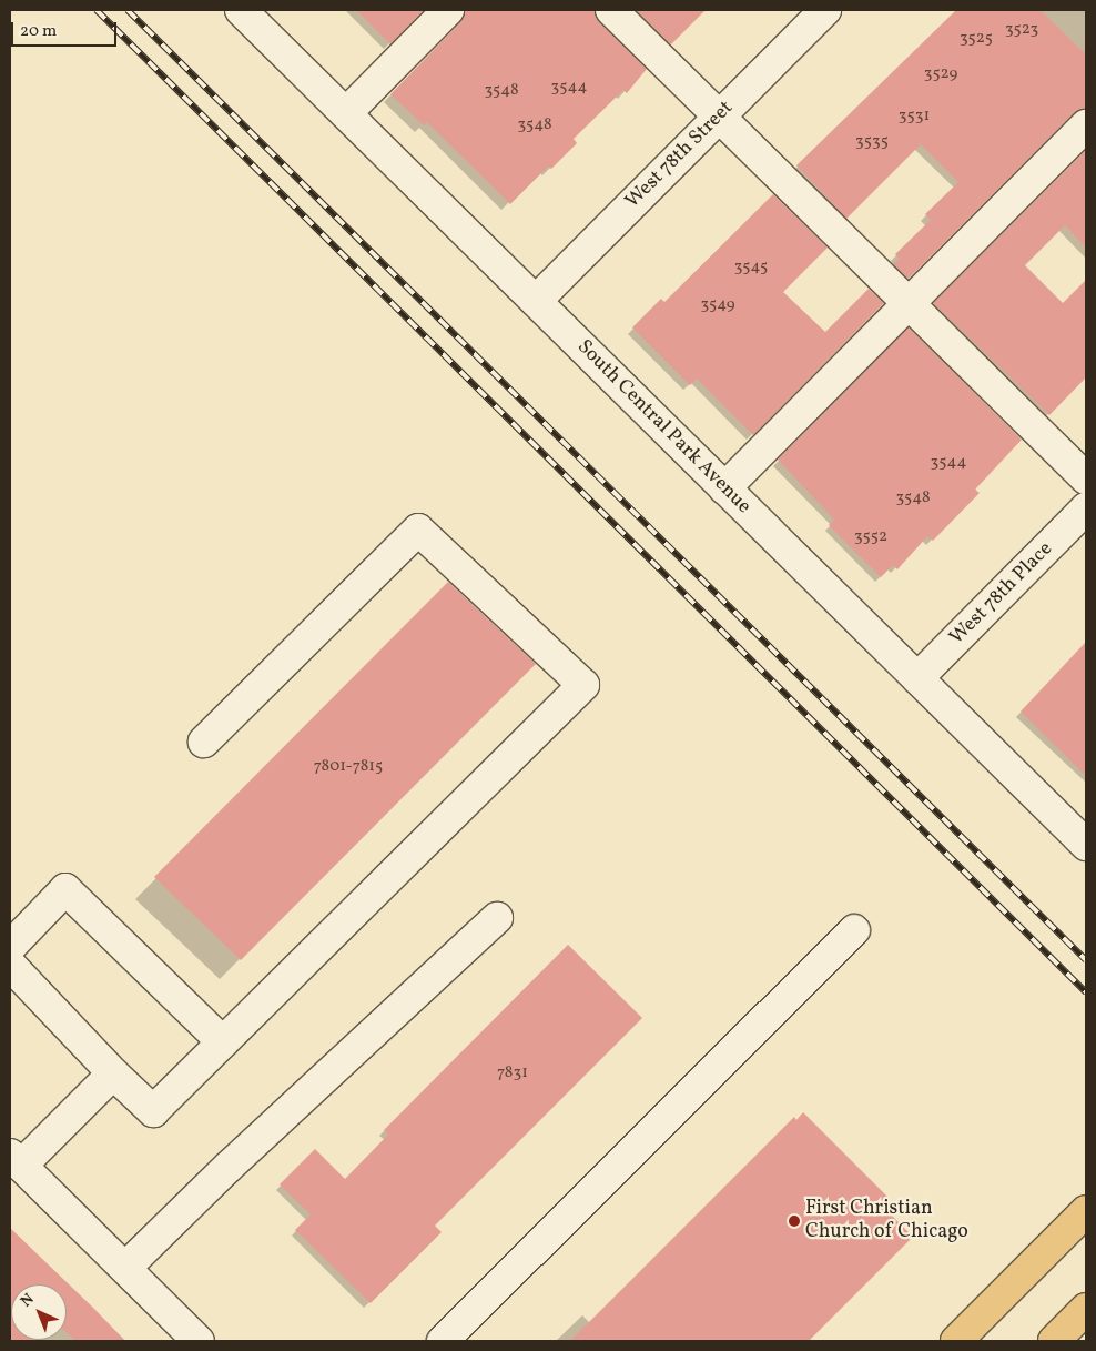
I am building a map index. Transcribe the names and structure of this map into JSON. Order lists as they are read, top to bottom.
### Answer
{
  "streets": {
    "street": ["West 78th Street", "South Central Park Avenue", "West 78th Place"]
  },
  "crossings": [
    ["West 78th Street", "South Central Park Avenue"],
    ["South Central Park Avenue", "West 78th Place"]
  ],
  "places": ["First Christian Church of Chicago"],
  "house_numbers": [
    "3523",
    "3525",
    "3529",
    "3544",
    "3548",
    "3531",
    "3548",
    "3535",
    "3545",
    "3549",
    "3544",
    "3548",
    "3552",
    "7801-7815",
    "7831"
  ],
  "scale_bar": "20 m",
  "north": "top left"
}
